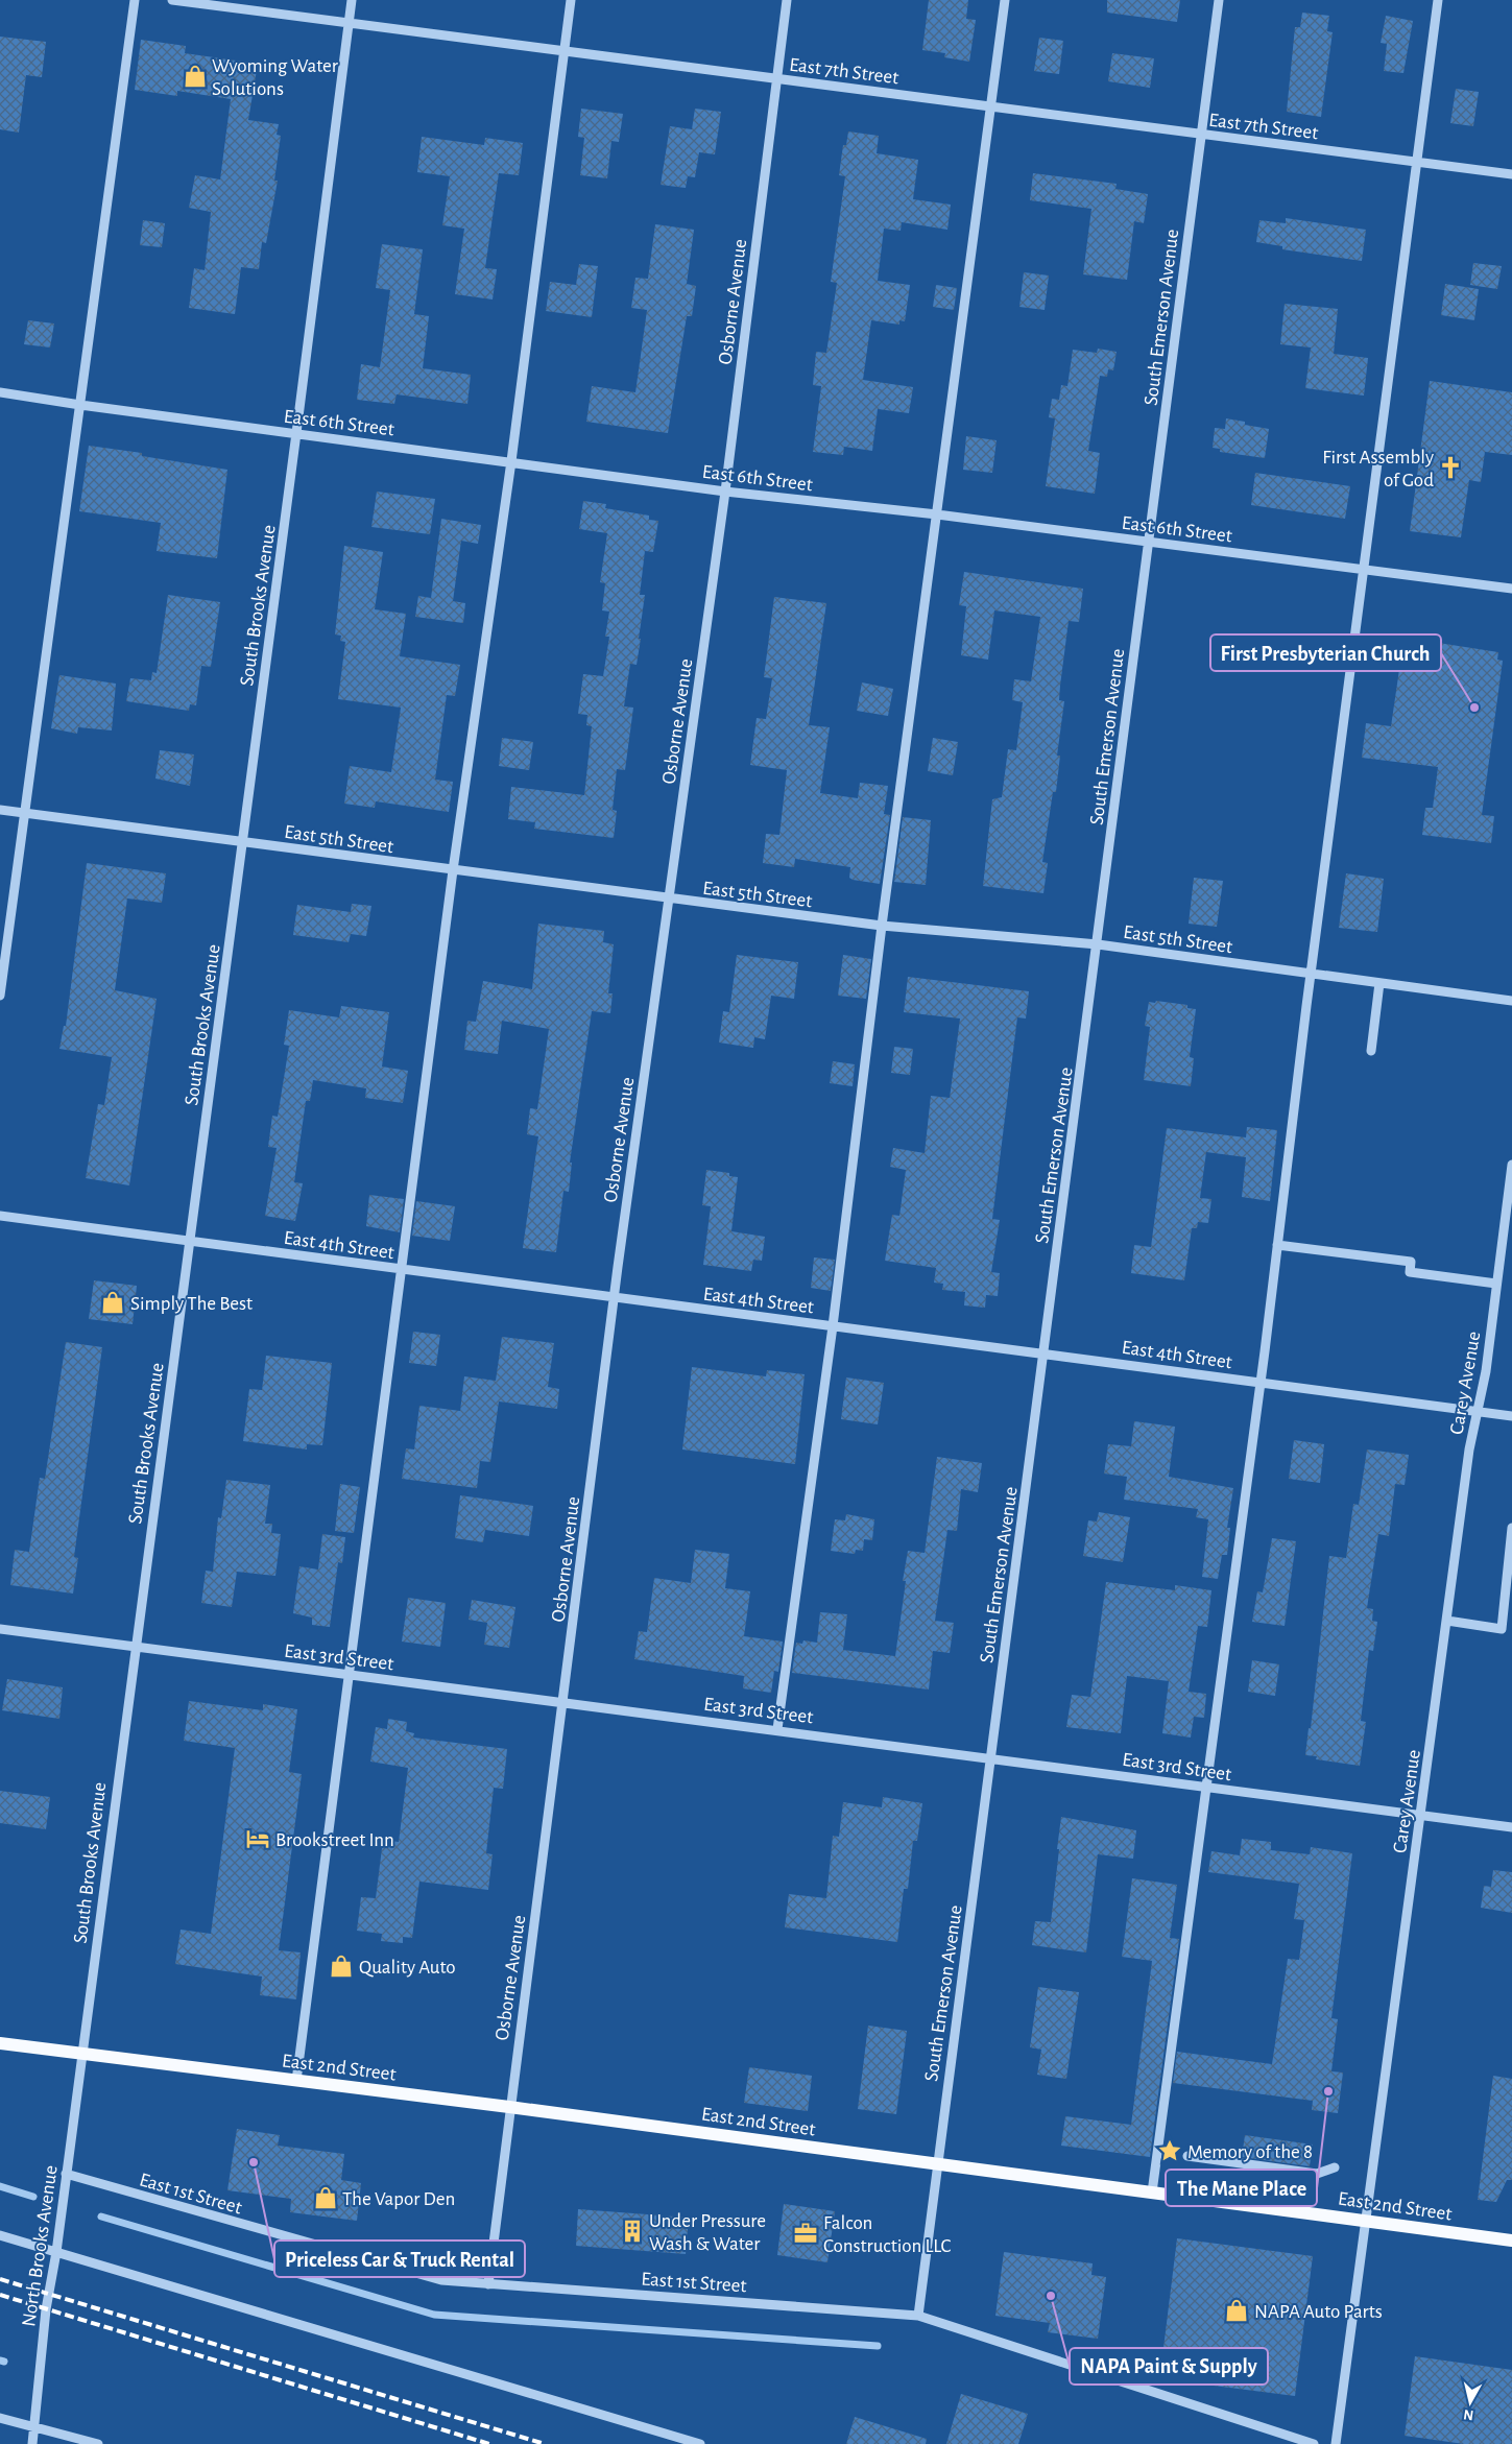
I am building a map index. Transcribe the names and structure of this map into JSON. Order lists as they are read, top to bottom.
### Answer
{
  "streets": {
    "main road": ["East 2nd Street"],
    "street": [
      "East 7th Street",
      "Osborne Avenue",
      "South Emerson Avenue",
      "East 6th Street",
      "South Brooks Avenue",
      "East 5th Street",
      "East 4th Street",
      "Carey Avenue",
      "East 3rd Street",
      "East 1st Street",
      "North Brooks Avenue"
    ]
  },
  "crossings": [
    ["East 7th Street", "Osborne Avenue"],
    ["East 7th Street", "South Emerson Avenue"],
    ["East 7th Street", "South Brooks Avenue"],
    ["Osborne Avenue", "East 6th Street"],
    ["Osborne Avenue", "East 5th Street"],
    ["Osborne Avenue", "East 4th Street"],
    ["Osborne Avenue", "East 3rd Street"],
    ["Osborne Avenue", "East 2nd Street"],
    ["Osborne Avenue", "East 1st Street"],
    ["South Emerson Avenue", "East 6th Street"],
    ["South Emerson Avenue", "East 5th Street"],
    ["South Emerson Avenue", "East 4th Street"],
    ["South Emerson Avenue", "East 3rd Street"],
    ["South Emerson Avenue", "East 2nd Street"],
    ["South Emerson Avenue", "East 1st Street"],
    ["East 6th Street", "South Brooks Avenue"],
    ["South Brooks Avenue", "East 5th Street"],
    ["South Brooks Avenue", "East 4th Street"],
    ["South Brooks Avenue", "East 3rd Street"],
    ["South Brooks Avenue", "East 2nd Street"],
    ["South Brooks Avenue", "North Brooks Avenue"],
    ["East 4th Street", "Carey Avenue"],
    ["Carey Avenue", "East 3rd Street"],
    ["Carey Avenue", "East 2nd Street"],
    ["East 2nd Street", "North Brooks Avenue"],
    ["East 1st Street", "North Brooks Avenue"]
  ],
  "places": {
    "shop": [
      "Wyoming Water Solutions",
      "Simply The Best",
      "Quality Auto",
      "The Vapor Den",
      "NAPA Auto Parts"
    ],
    "church": ["First Assembly of God"],
    "other": [
      "First Presbyterian Church",
      "The Mane Place",
      "Priceless Car & Truck Rental",
      "NAPA Paint & Supply"
    ],
    "hotel": ["Brookstreet Inn"],
    "place": ["Memory of the 8"],
    "building": ["Under Pressure Wash & Water"],
    "office": ["Falcon Construction LLC"]
  },
  "north": "bottom"
}
